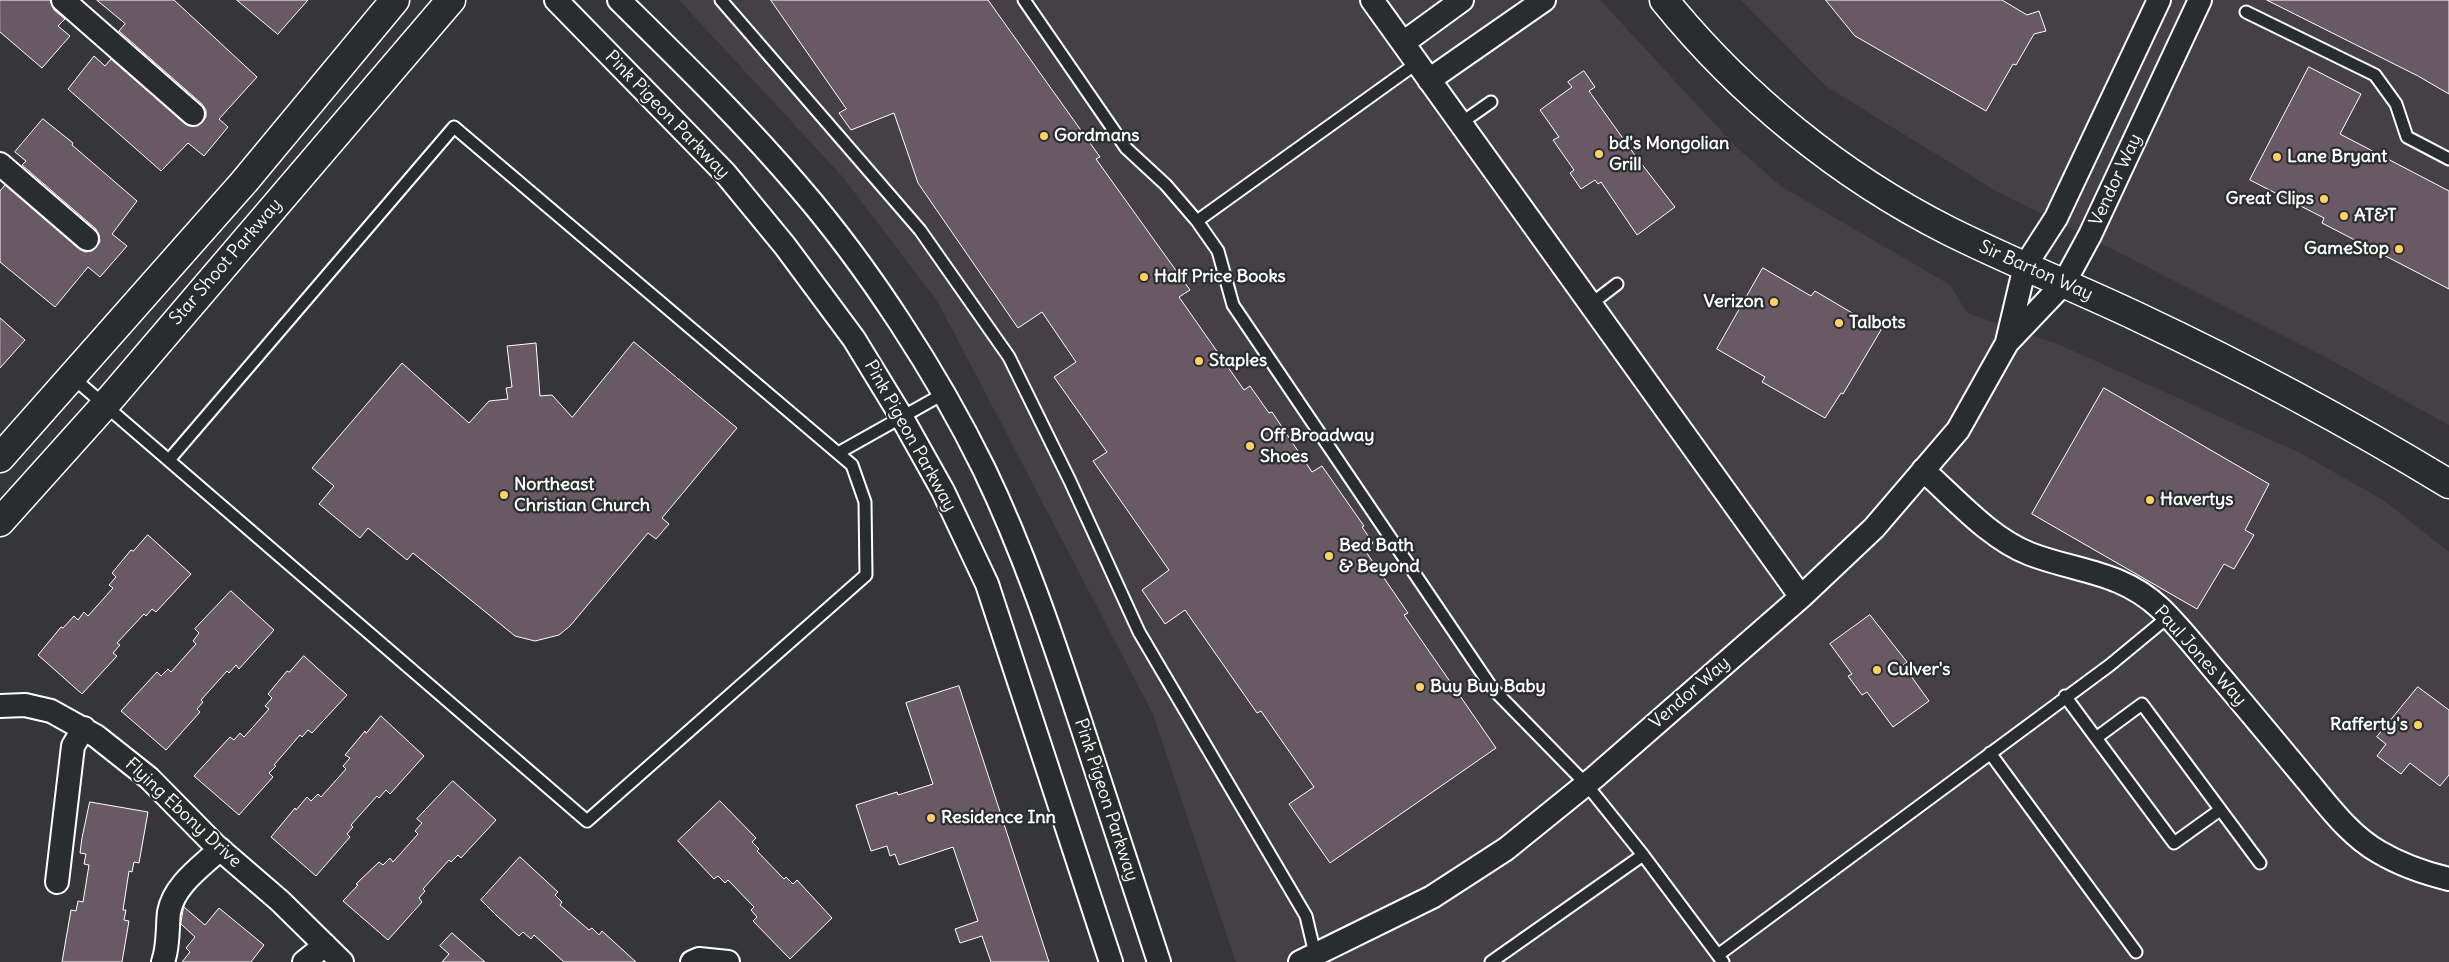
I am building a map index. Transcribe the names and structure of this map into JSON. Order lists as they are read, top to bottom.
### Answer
{
  "streets": {
    "street": [
      "Pink Pigeon Parkway",
      "Vendor Way",
      "Star Shoot Parkway",
      "Sir Barton Way",
      "Paul Jones Way",
      "Flying Ebony Drive"
    ]
  },
  "crossings": [
    ["Vendor Way", "Sir Barton Way"],
    ["Vendor Way", "Paul Jones Way"]
  ],
  "places": [
    "Gordmans",
    "bd's Mongolian Grill",
    "Lane Bryant",
    "Great Clips",
    "AT&T",
    "GameStop",
    "Half Price Books",
    "Verizon",
    "Talbots",
    "Staples",
    "Off Broadway Shoes",
    "Northeast Christian Church",
    "Havertys",
    "Bed Bath & Beyond",
    "Culver's",
    "Buy Buy Baby",
    "Rafferty's",
    "Residence Inn"
  ]
}
